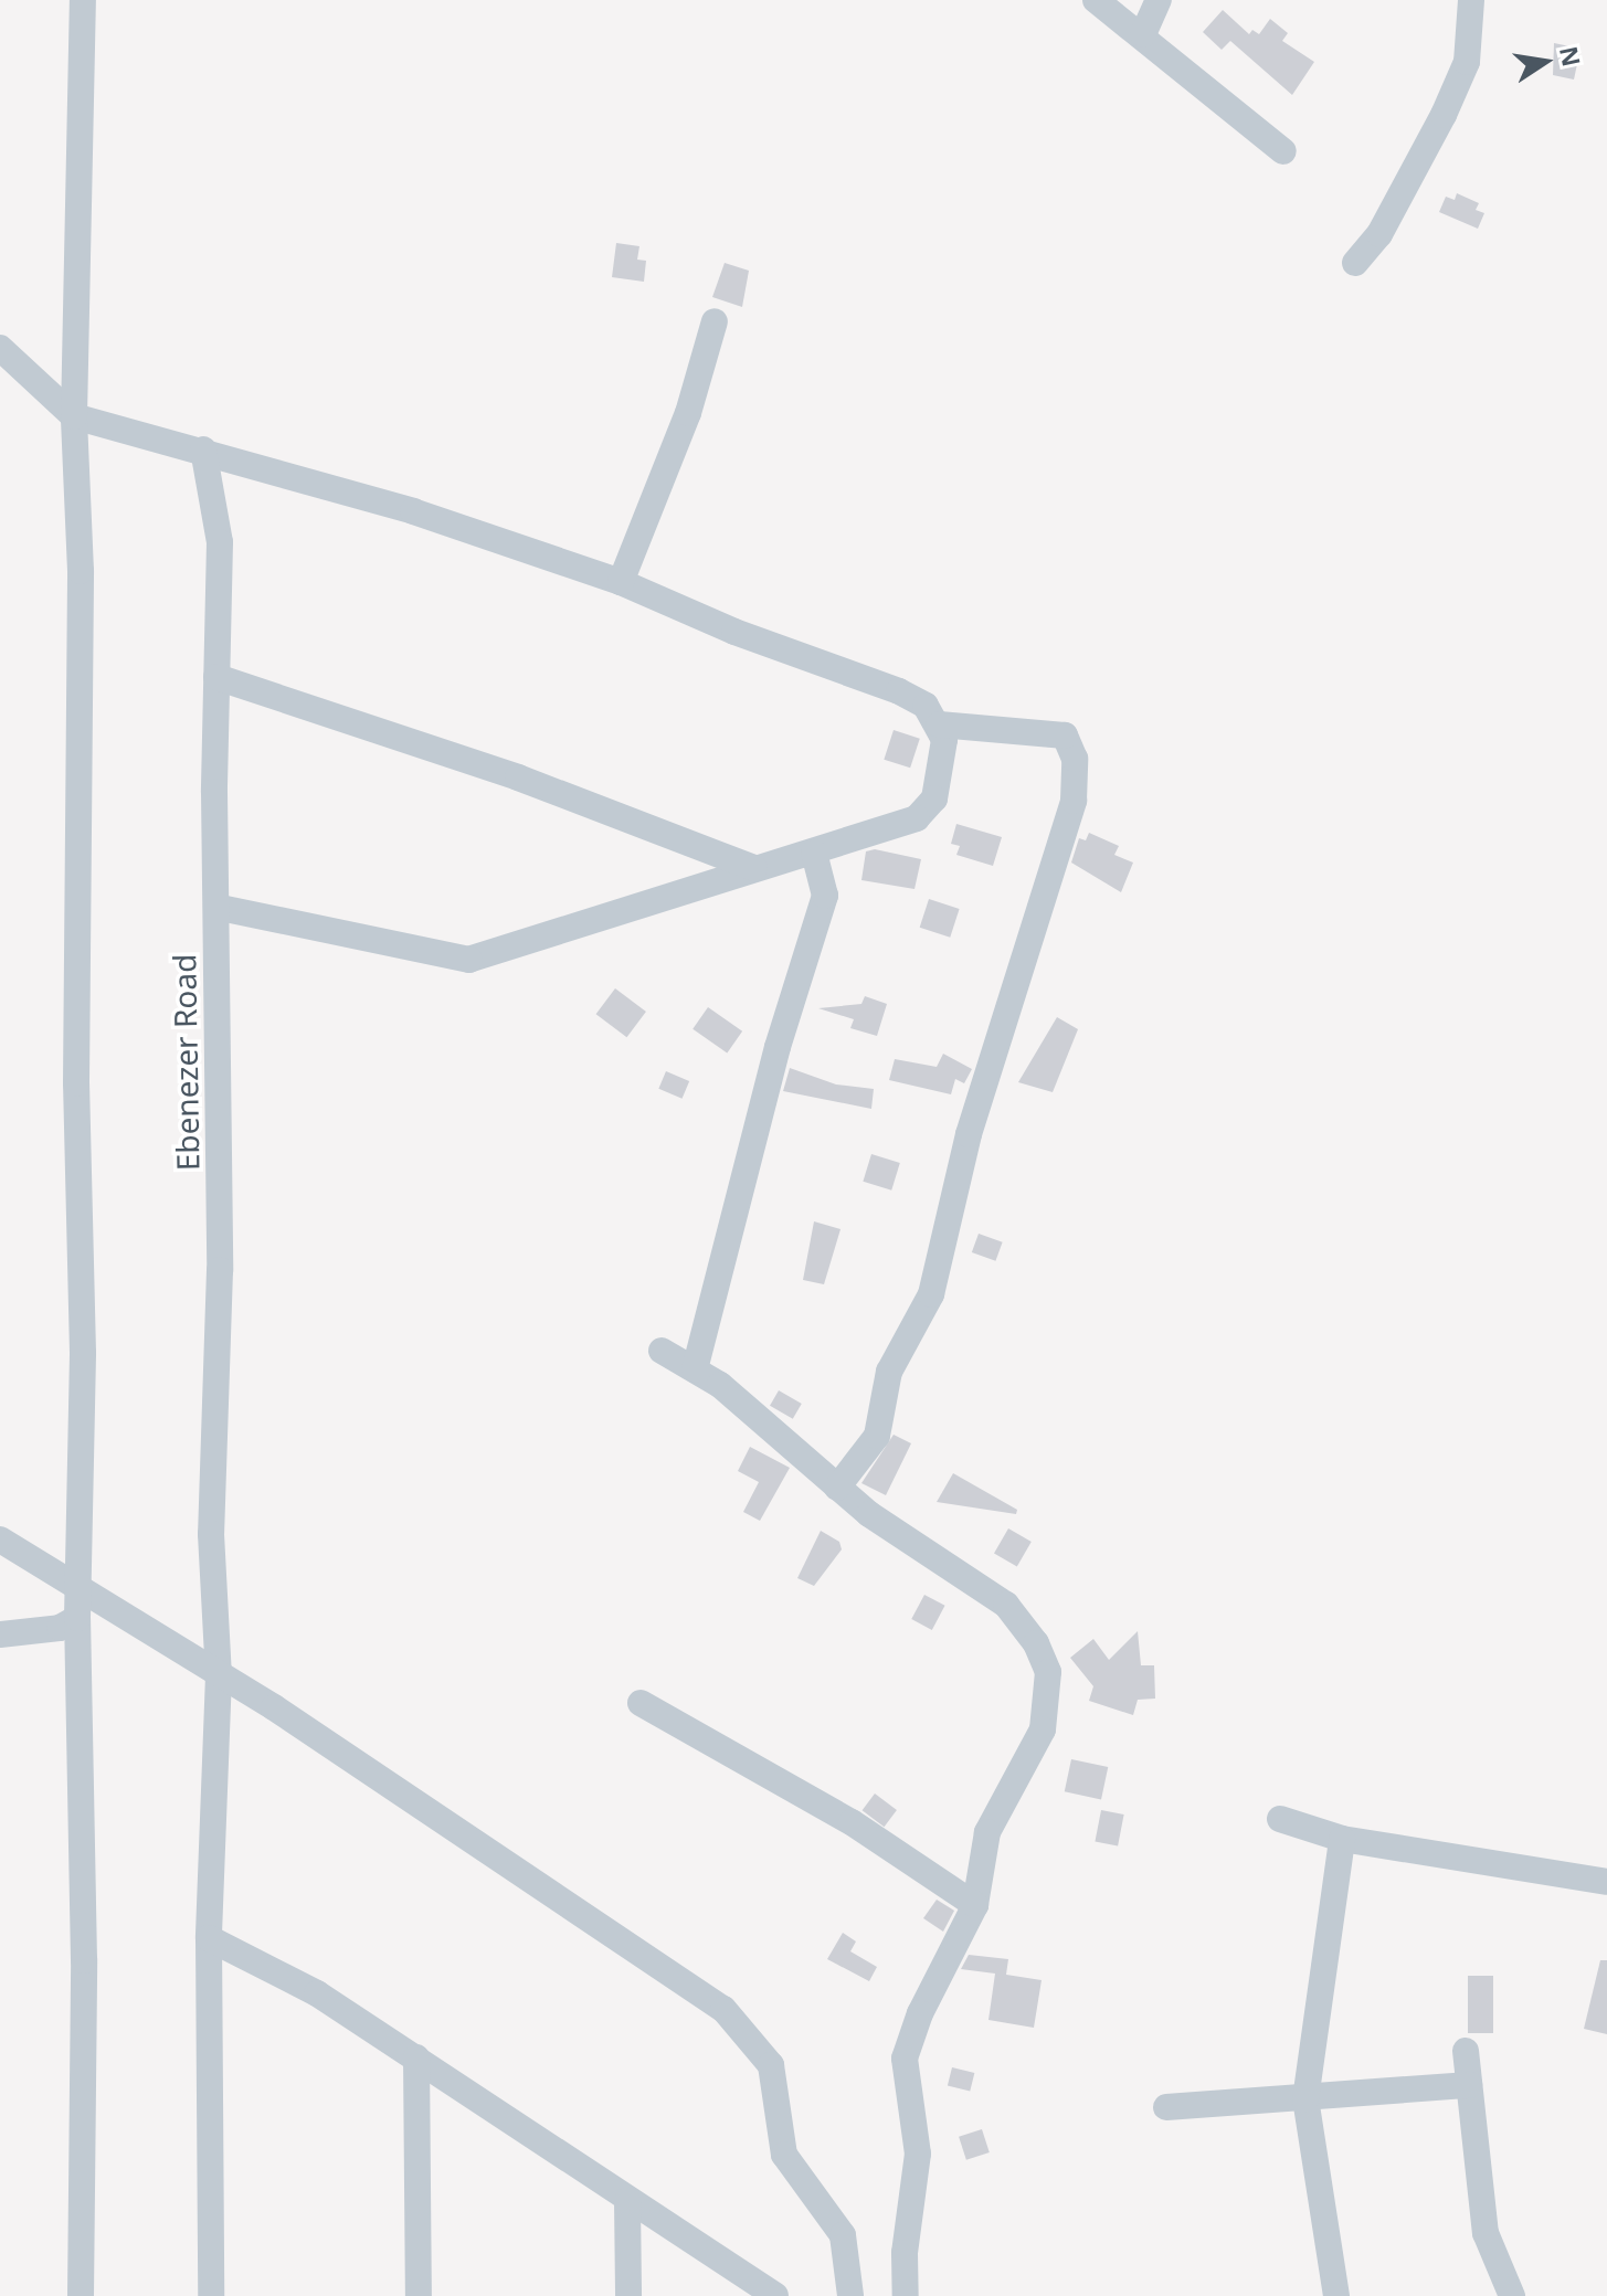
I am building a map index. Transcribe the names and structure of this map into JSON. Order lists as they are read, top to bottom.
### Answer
{
  "streets": {
    "street": ["Ebenezer Road"]
  },
  "north": "right"
}
